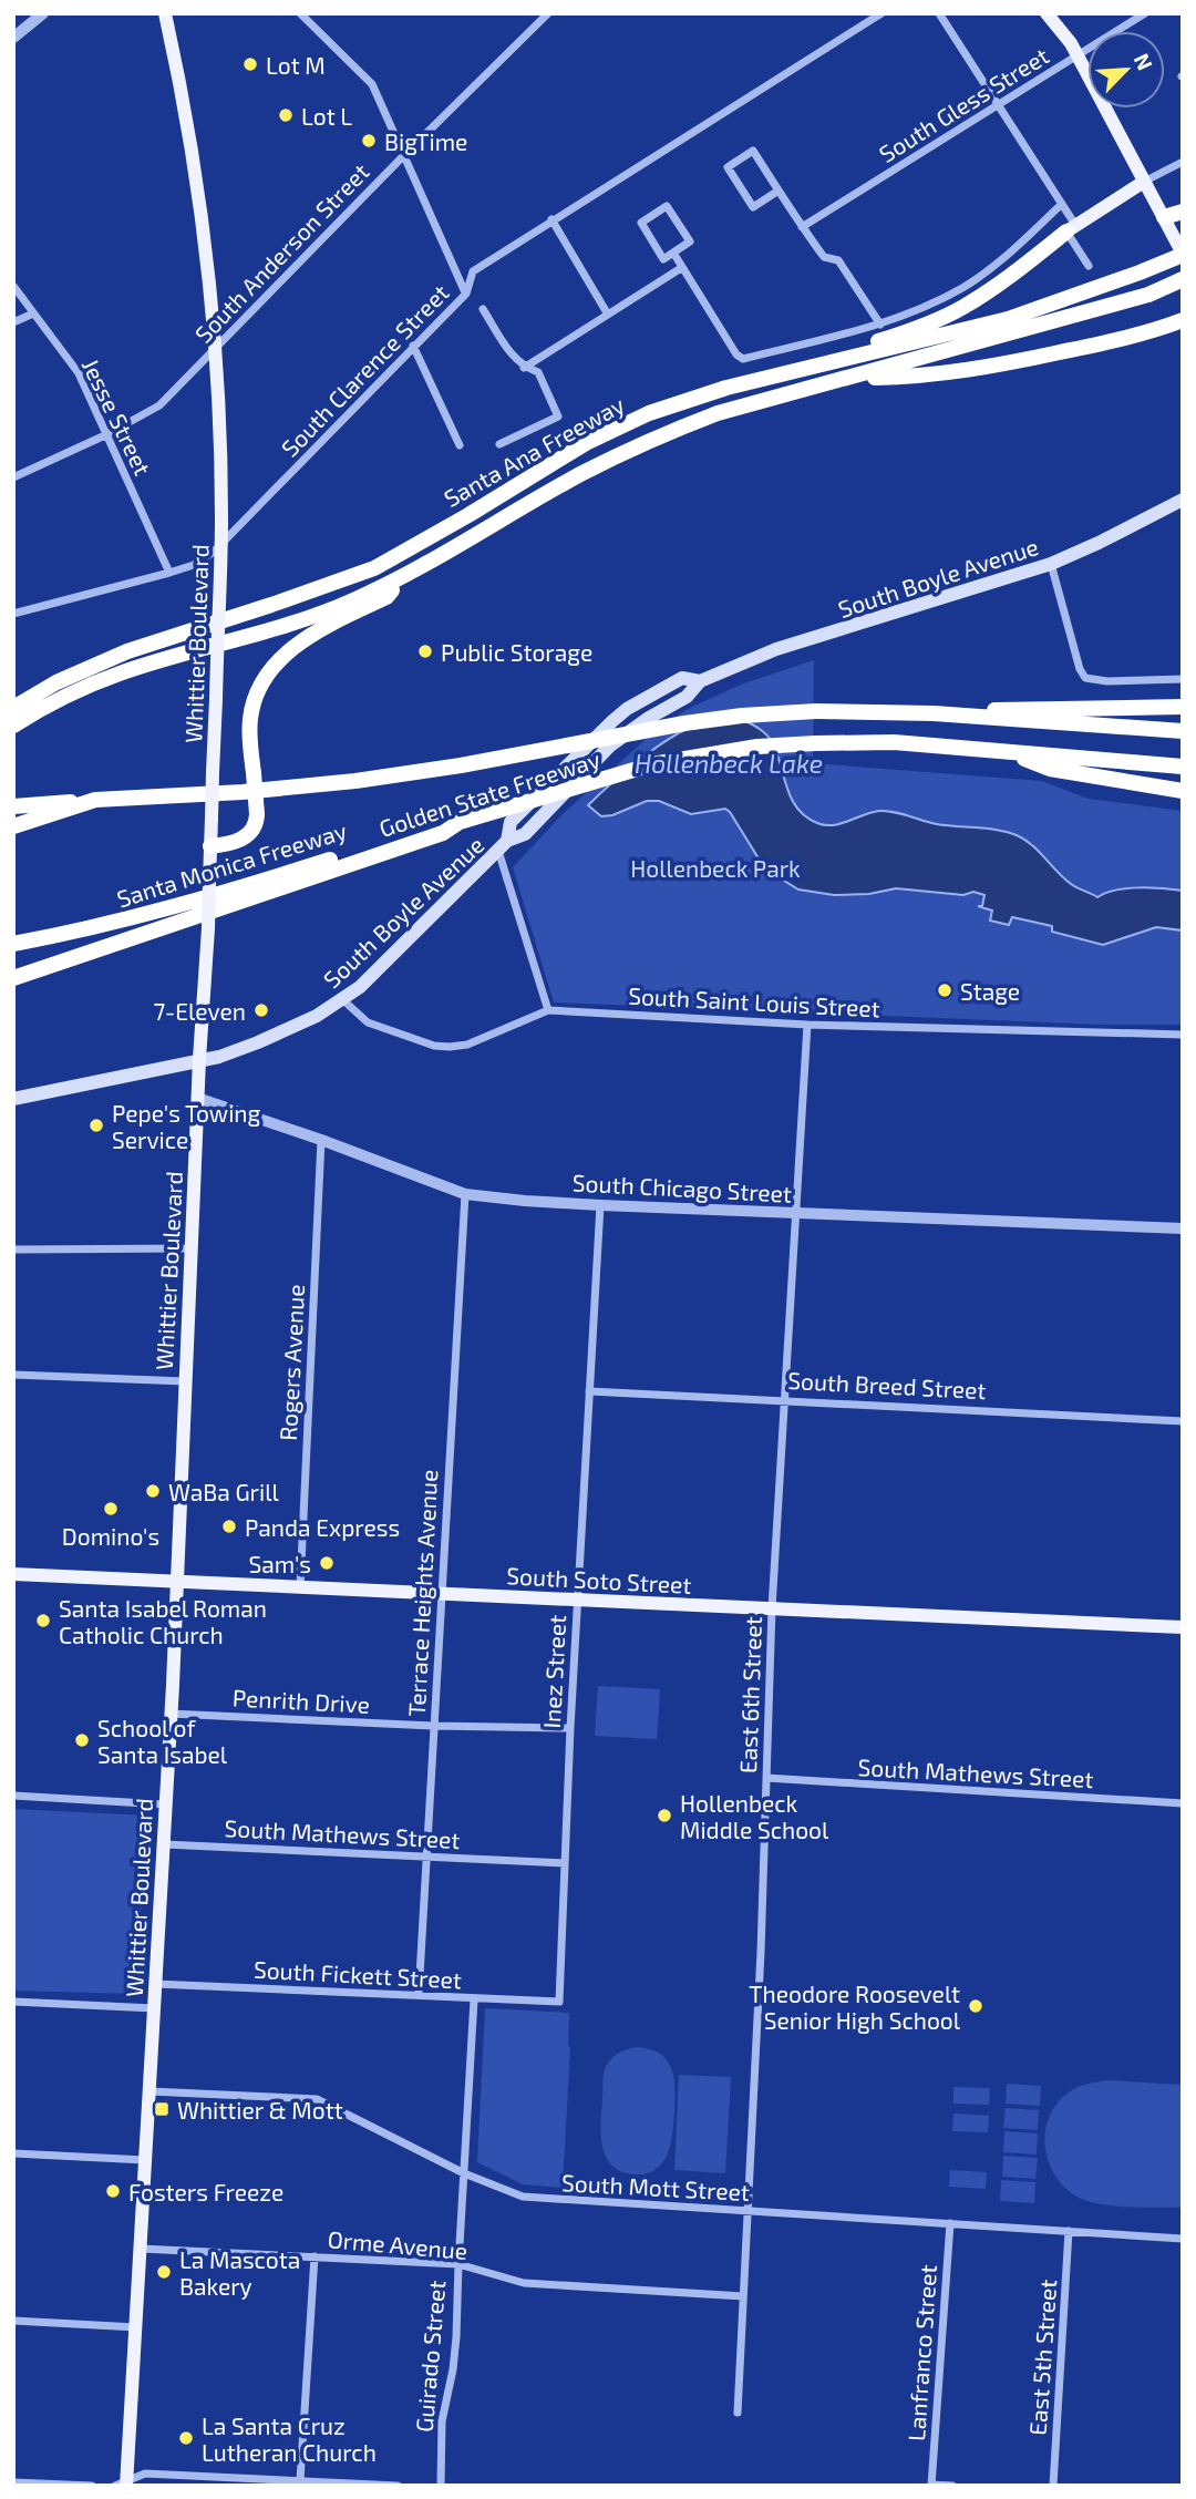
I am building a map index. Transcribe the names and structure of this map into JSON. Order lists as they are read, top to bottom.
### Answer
{
  "streets": {
    "highway": ["Santa Ana Freeway", "Golden State Freeway", "Santa Monica Freeway"],
    "main road": ["South Boyle Avenue", "Whittier Boulevard", "South Soto Street"],
    "street": [
      "South Gless Street",
      "South Anderson Street",
      "South Clarence Street",
      "Jesse Street",
      "South Saint Louis Street",
      "South Chicago Street",
      "Rogers Avenue",
      "South Breed Street",
      "Terrace Heights Avenue",
      "Inez Street",
      "East 6th Street",
      "Penrith Drive",
      "South Mathews Street",
      "South Fickett Street",
      "South Mott Street",
      "Orme Avenue",
      "Lanfranco Street",
      "Guirado Street",
      "East 5th Street"
    ]
  },
  "crossings": [
    ["South Anderson Street", "Jesse Street"],
    ["South Clarence Street", "Jesse Street"],
    ["South Boyle Avenue", "Whittier Boulevard"],
    ["South Boyle Avenue", "South Saint Louis Street"],
    ["Whittier Boulevard", "South Chicago Street"],
    ["Whittier Boulevard", "South Soto Street"],
    ["Whittier Boulevard", "Penrith Drive"],
    ["Whittier Boulevard", "South Mathews Street"],
    ["Whittier Boulevard", "South Fickett Street"],
    ["Whittier Boulevard", "South Mott Street"],
    ["Whittier Boulevard", "Orme Avenue"],
    ["Golden State Freeway", "Santa Monica Freeway"],
    ["South Saint Louis Street", "East 6th Street"],
    ["South Chicago Street", "Rogers Avenue"],
    ["South Chicago Street", "Terrace Heights Avenue"],
    ["South Chicago Street", "Inez Street"],
    ["South Chicago Street", "East 6th Street"],
    ["Rogers Avenue", "South Soto Street"],
    ["South Breed Street", "Inez Street"],
    ["South Breed Street", "East 6th Street"],
    ["South Soto Street", "Terrace Heights Avenue"],
    ["South Soto Street", "Inez Street"],
    ["South Soto Street", "East 6th Street"],
    ["Terrace Heights Avenue", "Penrith Drive"],
    ["Terrace Heights Avenue", "South Mathews Street"],
    ["Terrace Heights Avenue", "South Fickett Street"],
    ["Inez Street", "Penrith Drive"],
    ["Inez Street", "South Mathews Street"],
    ["Inez Street", "South Fickett Street"],
    ["East 6th Street", "South Mathews Street"],
    ["East 6th Street", "South Mott Street"],
    ["East 6th Street", "Orme Avenue"],
    ["South Fickett Street", "Guirado Street"],
    ["South Mott Street", "Lanfranco Street"],
    ["South Mott Street", "Guirado Street"],
    ["South Mott Street", "East 5th Street"],
    ["Orme Avenue", "Guirado Street"]
  ],
  "water": ["Hollenbeck Lake"],
  "parks": ["Hollenbeck Park"],
  "places": {
    "other": [
      "Lot M",
      "Lot L",
      "BigTime",
      "Public Storage",
      "Stage",
      "7-Eleven",
      "Pepe's Towing Service",
      "WaBa Grill",
      "Domino's",
      "Panda Express",
      "Sam's",
      "Santa Isabel Roman Catholic Church",
      "School of Santa Isabel",
      "Hollenbeck Middle School",
      "Theodore Roosevelt Senior High School",
      "Fosters Freeze",
      "La Mascota Bakery",
      "La Santa Cruz Lutheran Church"
    ],
    "transit": ["Whittier & Mott"]
  },
  "north": "top right"
}
